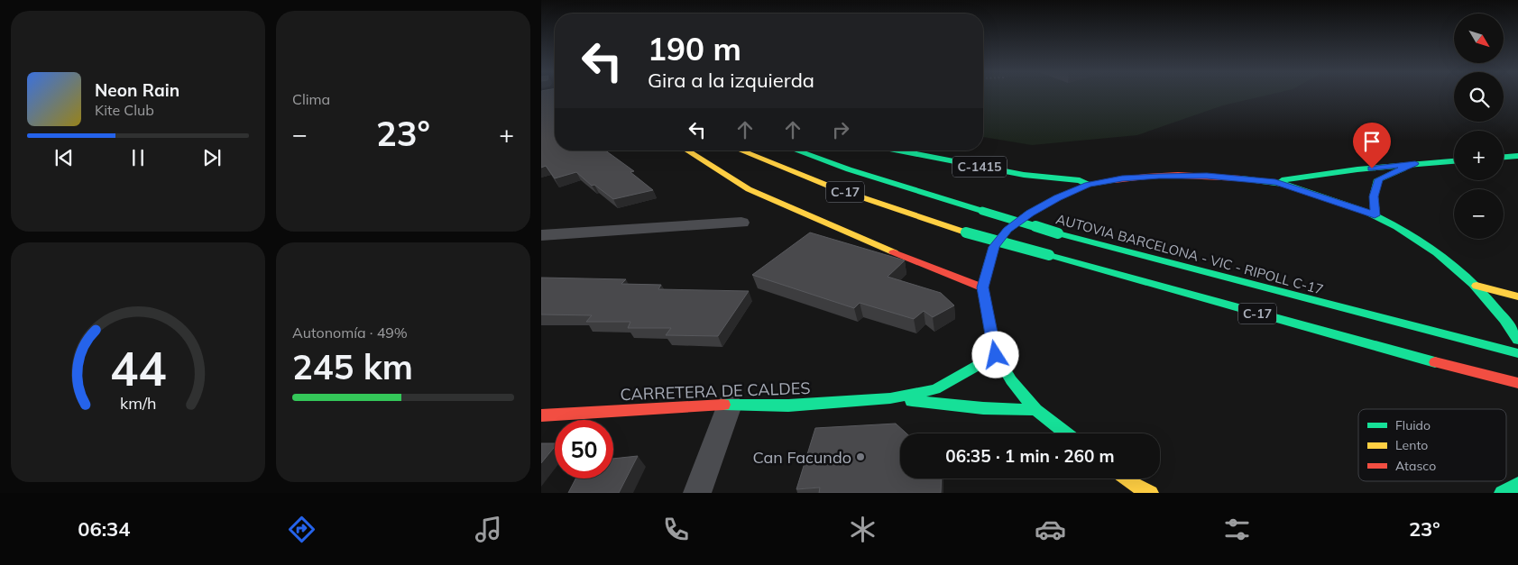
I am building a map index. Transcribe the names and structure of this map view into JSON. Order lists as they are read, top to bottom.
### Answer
{
  "streets": {
    "main road": [
      "C-1415",
      "C-17",
      "AUTOVIA BARCELONA - VIC - RIPOLL C-17",
      "CARRETERA DE CALDES"
    ]
  },
  "places": ["Can Facundo"],
  "legend": ["Fluido", "Lento", "Atasco"],
  "north": "bottom right",
  "page": {
    "tile": [
      "Clima",
      ["Autonomía · 49%", "245 km"]
    ],
    "map_buttons": ["+", "−"],
    "turn": ["190 m", "Gira a la izquierda"],
    "song": ["Neon Rain", "Kite Club"],
    "heat": ["−", "23°", "+"],
    "limit": "50",
    "trip": "06:35 · 1 min · 260 m",
    "tabs": ["06:34", "23°"],
    "gauge": ["44", "km/h"]
  }
}
